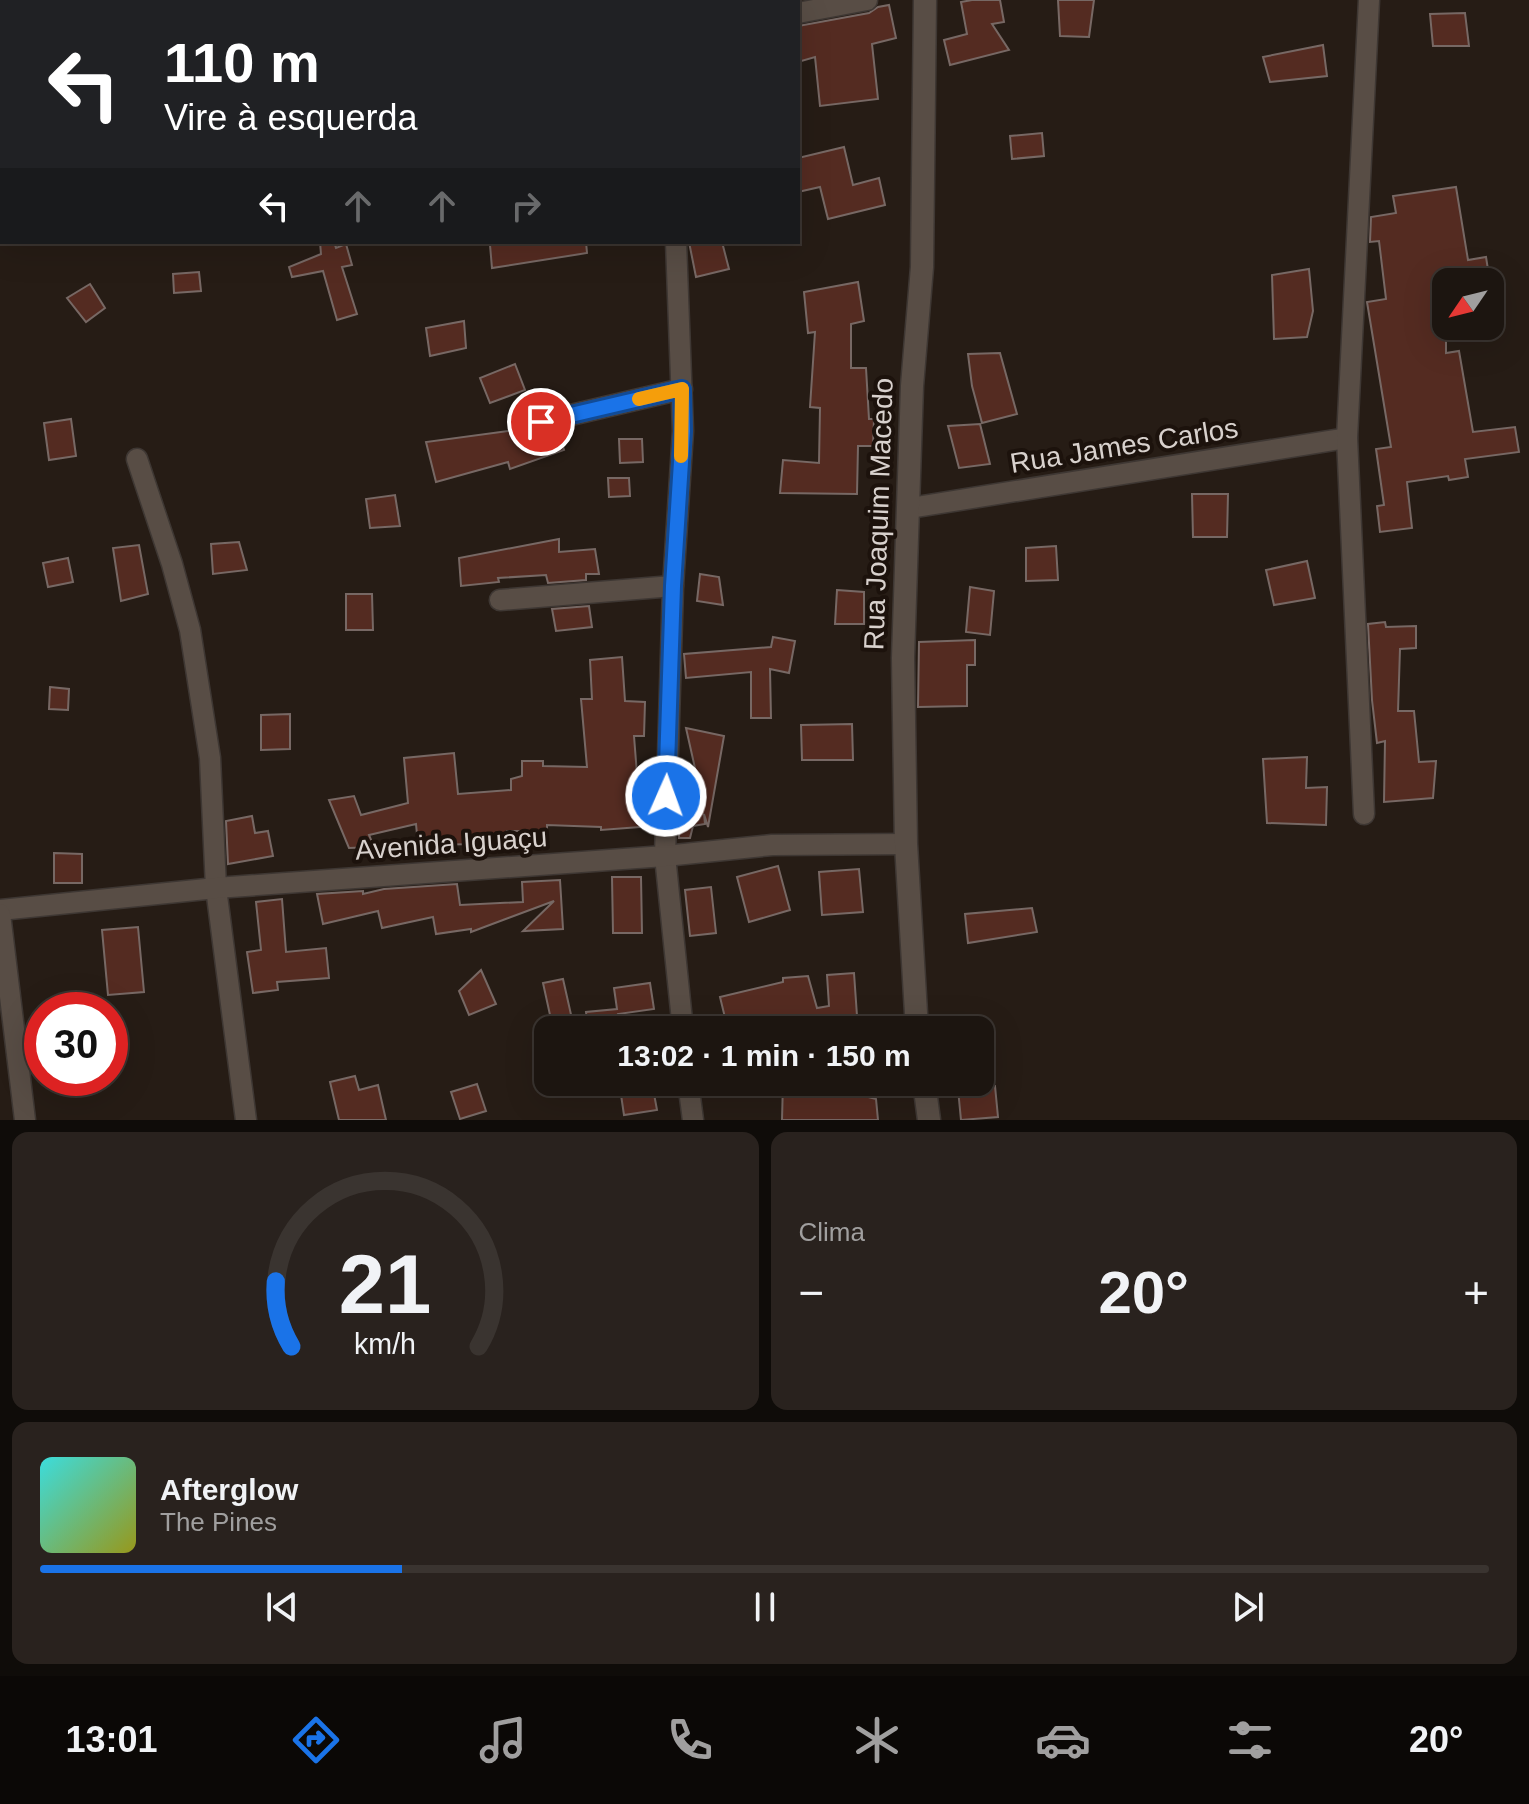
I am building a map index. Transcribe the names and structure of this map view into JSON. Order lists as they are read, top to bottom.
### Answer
{
  "streets": {
    "street": ["Rua James Carlos", "Rua Joaquim Macedo", "Avenida Iguaçu"]
  },
  "crossings": [
    ["Rua James Carlos", "Rua Joaquim Macedo"],
    ["Rua Joaquim Macedo", "Avenida Iguaçu"]
  ],
  "north": "bottom left",
  "page": {
    "turn": ["110 m", "Vire à esquerda"],
    "limit": "30",
    "trip": "13:02 · 1 min · 150 m",
    "tile": "Clima",
    "heat": ["−", "20°", "+"],
    "song": ["Afterglow", "The Pines"],
    "tabs": ["13:01", "20°"],
    "gauge": ["21", "km/h"]
  }
}
